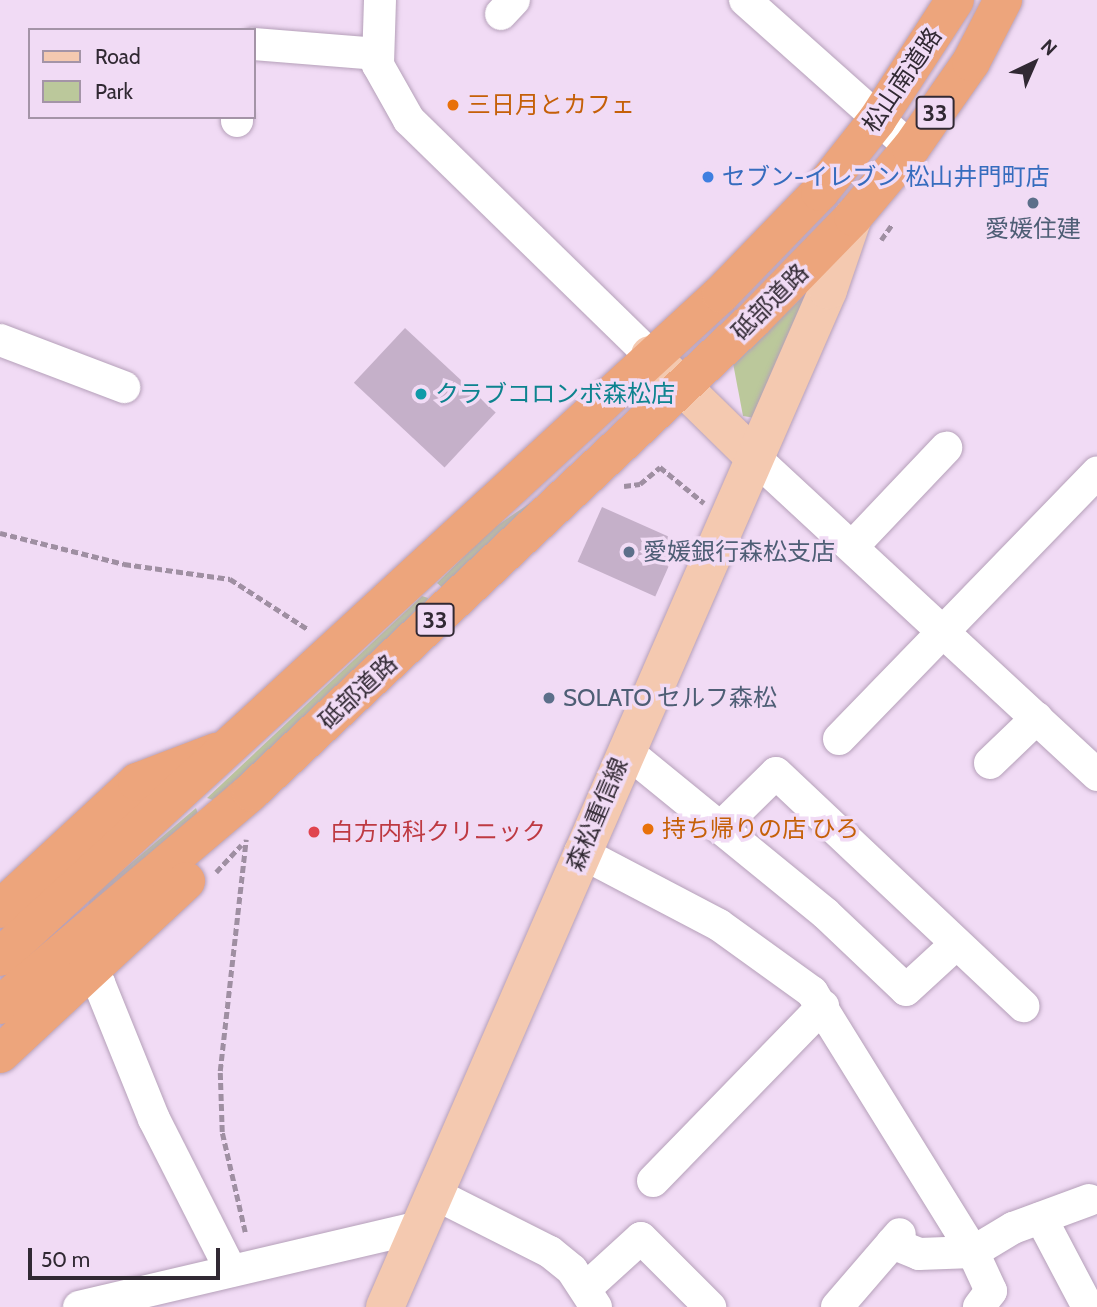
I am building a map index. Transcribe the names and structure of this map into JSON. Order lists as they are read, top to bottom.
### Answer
{
  "streets": {
    "highway": ["松山南道路", "33", "砥部道路"],
    "main road": ["森松重信線"]
  },
  "crossings": [
    ["松山南道路", "砥部道路"],
    ["松山南道路", "森松重信線"],
    ["砥部道路", "森松重信線"]
  ],
  "places": [
    "三日月とカフェ",
    "セブン-イレブン 松山井門町店",
    "愛媛住建",
    "クラブコロンボ森松店",
    "愛媛銀行森松支店",
    "SOLATO セルフ森松",
    "持ち帰りの店 ひろ",
    "白方内科クリニック"
  ],
  "legend": ["Road", "Park"],
  "scale_bar": "50 m",
  "north": "top right"
}
